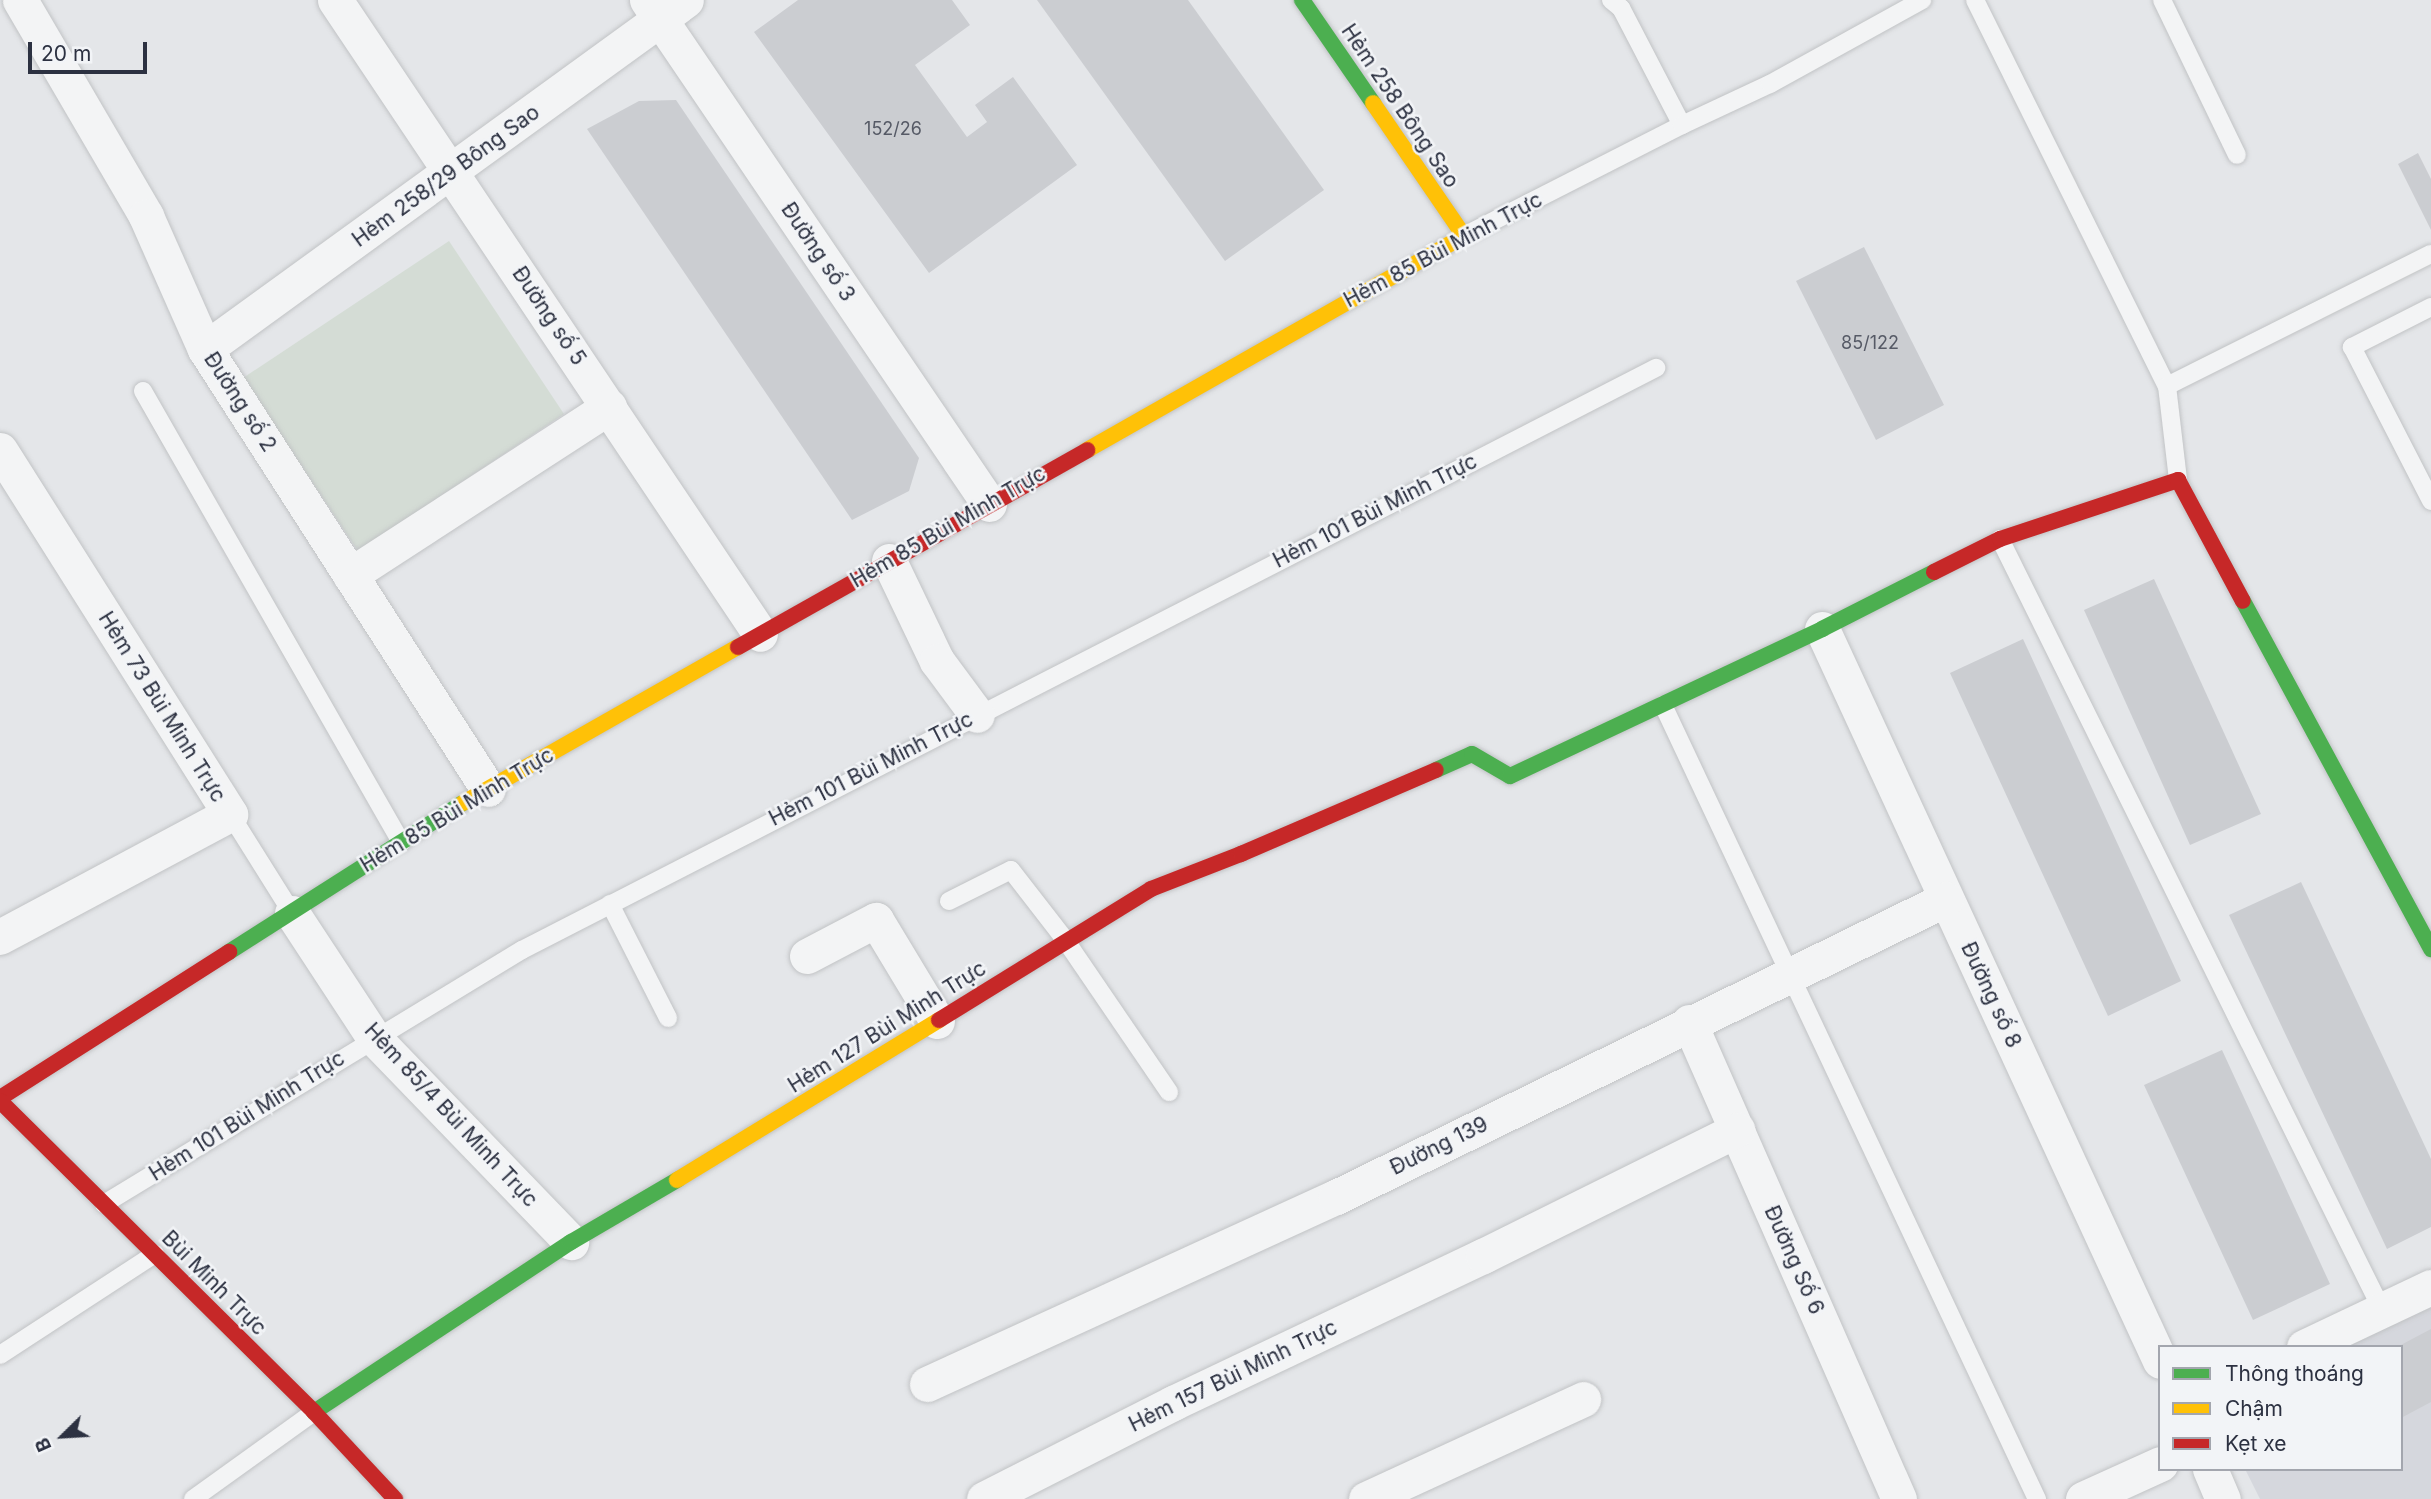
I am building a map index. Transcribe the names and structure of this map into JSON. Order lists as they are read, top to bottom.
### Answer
{
  "streets": {
    "street": [
      "Hẻm 258 Bông Sao",
      "Hẻm 258/29 Bông Sao",
      "Hẻm 85 Bùi Minh Trực",
      "Đường số 3",
      "Đường số 5",
      "Đường số 2",
      "Hẻm 73 Bùi Minh Trực",
      "Đường số 8",
      "Hẻm 127 Bùi Minh Trực",
      "Hẻm 85/4 Bùi Minh Trực",
      "Đường 139",
      "Đường Số 6",
      "Bùi Minh Trực",
      "Hẻm 157 Bùi Minh Trực"
    ],
    "lane": ["Hẻm 101 Bùi Minh Trực"]
  },
  "crossings": [
    ["Hẻm 258 Bông Sao", "Hẻm 85 Bùi Minh Trực"],
    ["Hẻm 258/29 Bông Sao", "Đường số 3"],
    ["Hẻm 258/29 Bông Sao", "Đường số 5"],
    ["Hẻm 258/29 Bông Sao", "Đường số 2"],
    ["Hẻm 85 Bùi Minh Trực", "Đường số 3"],
    ["Hẻm 85 Bùi Minh Trực", "Đường số 5"],
    ["Hẻm 85 Bùi Minh Trực", "Đường số 2"],
    ["Hẻm 85 Bùi Minh Trực", "Hẻm 85/4 Bùi Minh Trực"],
    ["Hẻm 85 Bùi Minh Trực", "Bùi Minh Trực"],
    ["Hẻm 101 Bùi Minh Trực", "Hẻm 85/4 Bùi Minh Trực"],
    ["Hẻm 101 Bùi Minh Trực", "Bùi Minh Trực"],
    ["Đường số 8", "Đường 139"],
    ["Hẻm 127 Bùi Minh Trực", "Hẻm 85/4 Bùi Minh Trực"],
    ["Hẻm 127 Bùi Minh Trực", "Bùi Minh Trực"],
    ["Đường 139", "Đường Số 6"],
    ["Đường Số 6", "Hẻm 157 Bùi Minh Trực"]
  ],
  "house_numbers": ["152/26", "85/122"],
  "legend": ["Thông thoáng", "Chậm", "Kẹt xe"],
  "scale_bar": "20 m",
  "north": "bottom left"
}
